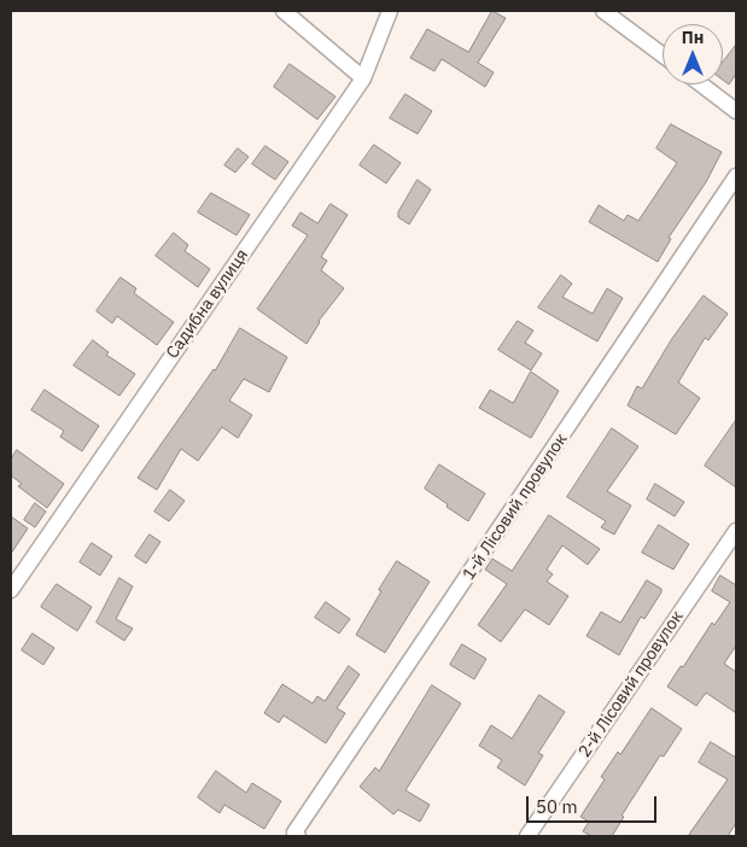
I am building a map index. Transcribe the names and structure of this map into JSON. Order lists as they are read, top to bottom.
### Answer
{
  "streets": {
    "street": ["Садибна вулиця", "1-й Лісовий провулок", "2-й Лісовий провулок"]
  },
  "scale_bar": "50 m",
  "north": "top"
}
